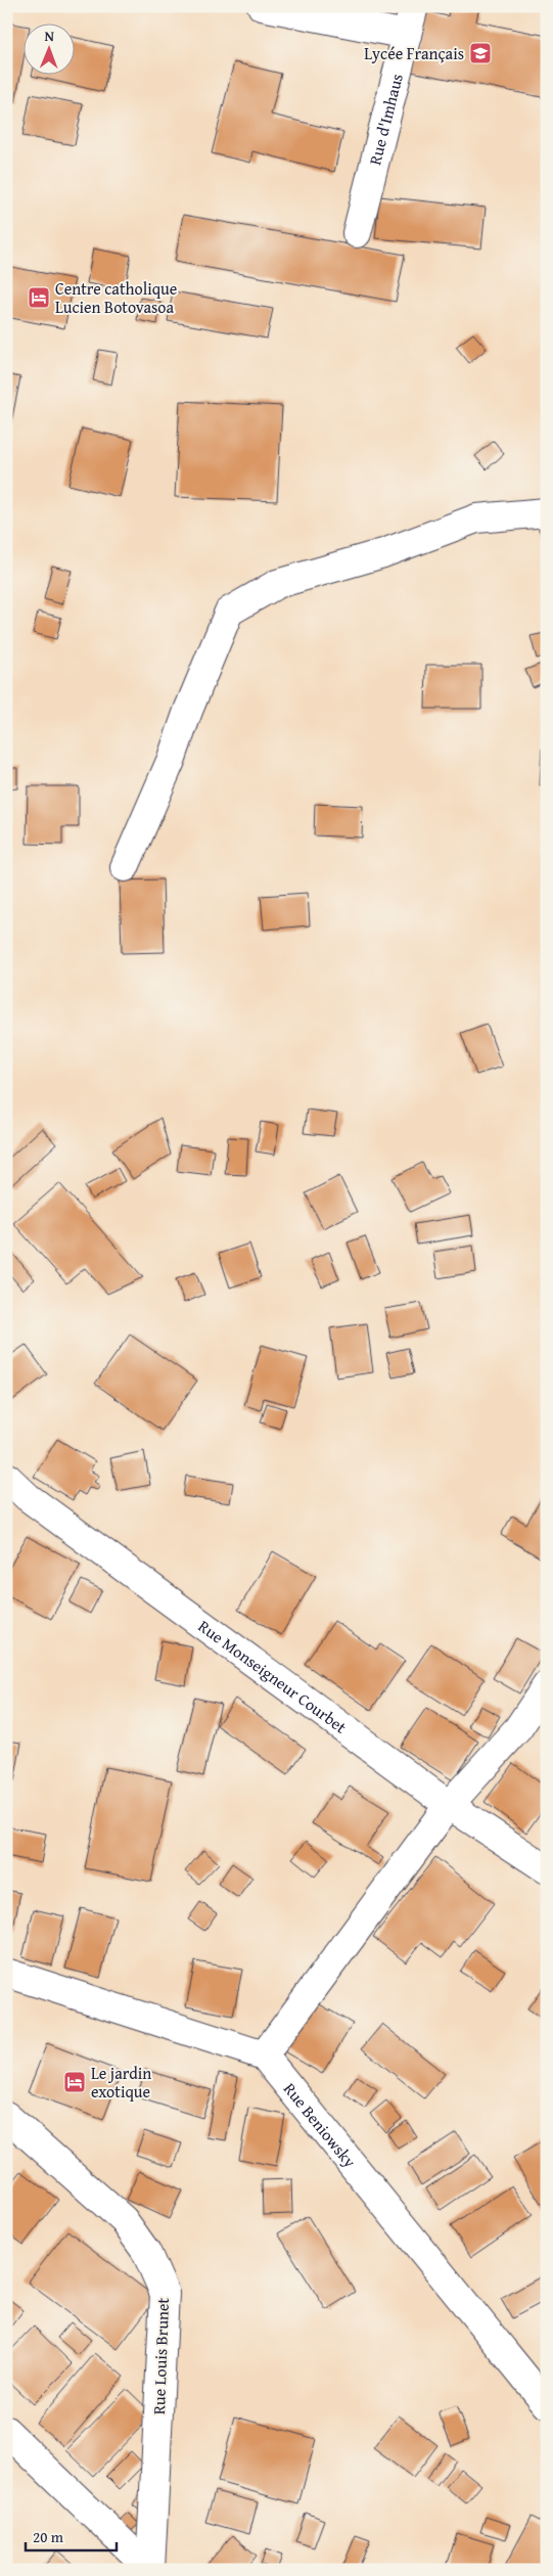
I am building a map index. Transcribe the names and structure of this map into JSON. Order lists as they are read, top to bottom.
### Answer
{
  "streets": {
    "street": [
      "Rue d'Imhaus",
      "Rue Monseigneur Courbet",
      "Rue Beniowsky",
      "Rue Louis Brunet"
    ]
  },
  "places": {
    "school or university": ["Lycée Français"],
    "hotel": ["Centre catholique Lucien Botovasoa", "Le jardin exotique"]
  },
  "scale_bar": "20 m",
  "north": "top"
}
